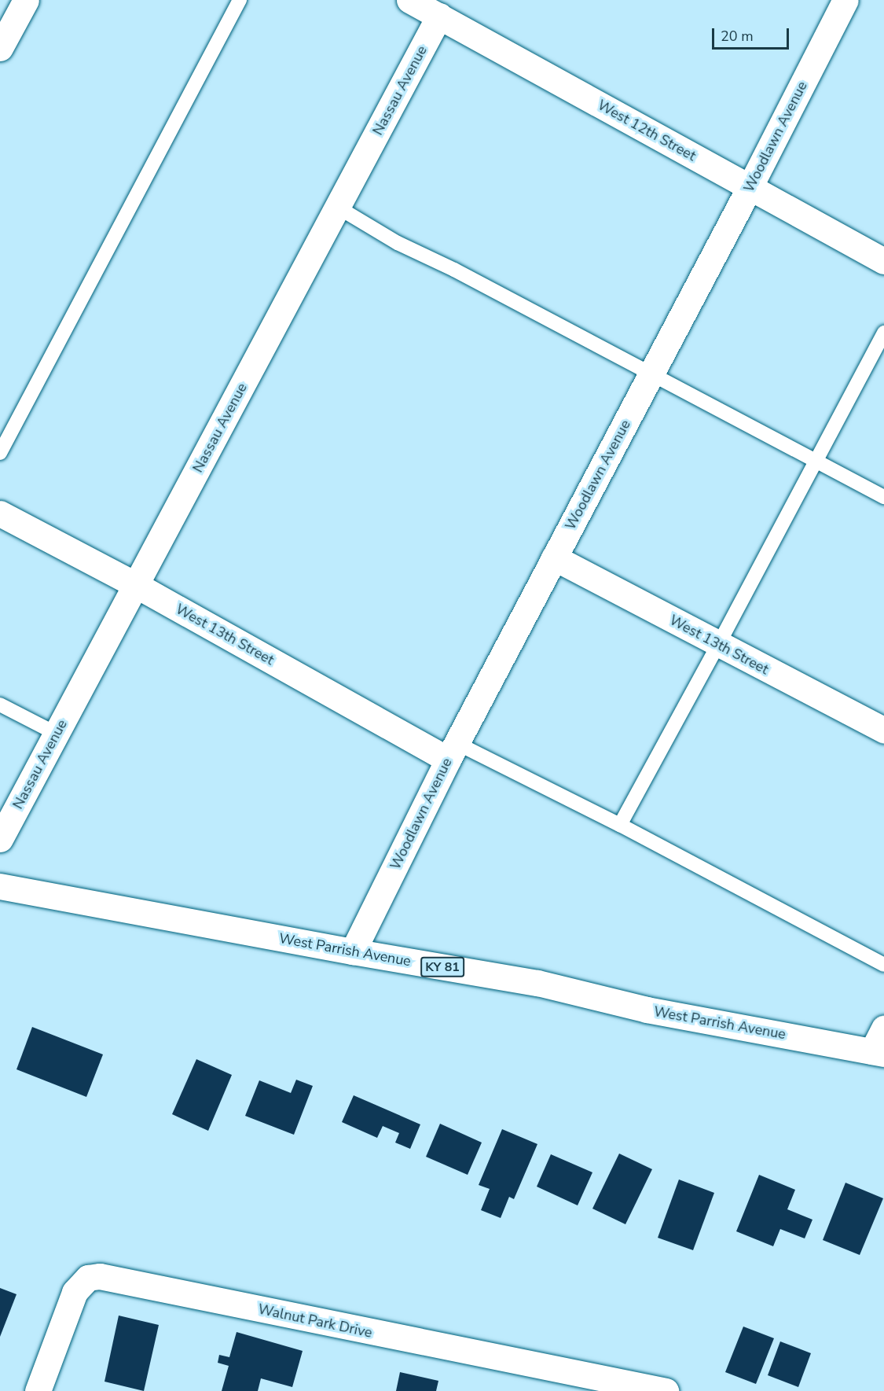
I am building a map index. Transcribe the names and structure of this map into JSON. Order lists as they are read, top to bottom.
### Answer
{
  "streets": {
    "street": [
      "Nassau Avenue",
      "West 12th Street",
      "Woodlawn Avenue",
      "West 13th Street",
      "West Parrish Avenue",
      "KY 81",
      "Walnut Park Drive"
    ]
  },
  "crossings": [
    ["Nassau Avenue", "West 12th Street"],
    ["Nassau Avenue", "West 13th Street"],
    ["West 12th Street", "Woodlawn Avenue"],
    ["Woodlawn Avenue", "West 13th Street"],
    ["Woodlawn Avenue", "West Parrish Avenue"]
  ],
  "scale_bar": "20 m"
}
